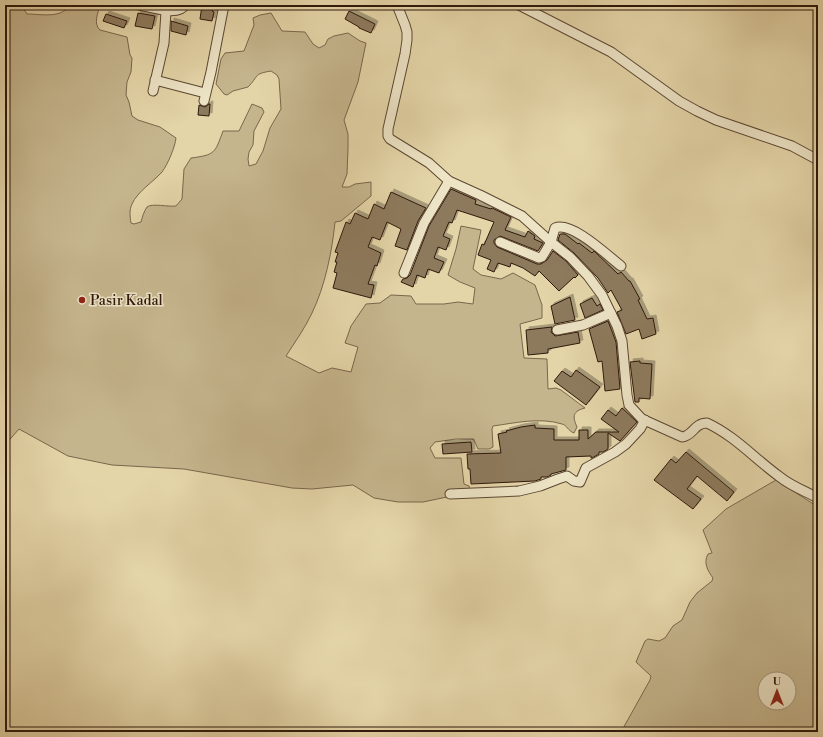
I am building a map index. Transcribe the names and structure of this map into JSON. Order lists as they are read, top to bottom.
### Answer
{
  "places": ["Pasir Kadal"],
  "north": "top"
}
